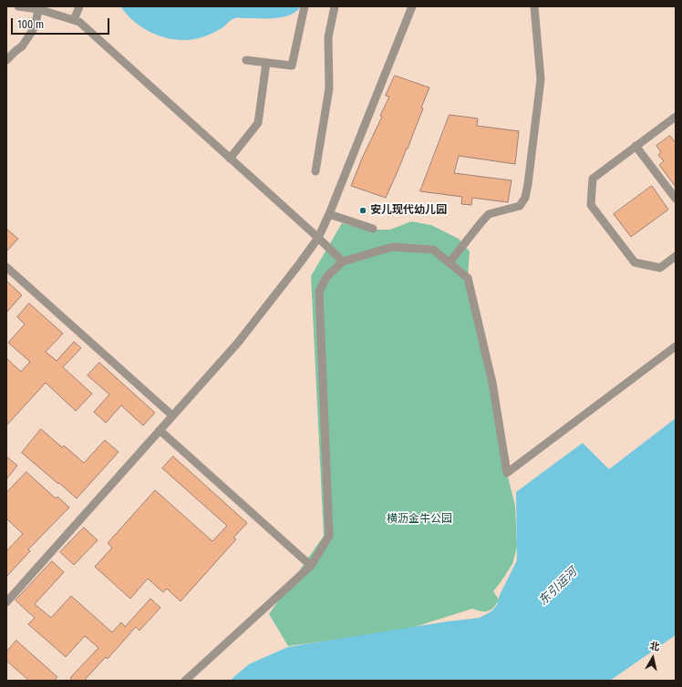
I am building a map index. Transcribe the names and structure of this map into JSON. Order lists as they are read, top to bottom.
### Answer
{
  "water": ["东引运河"],
  "parks": ["横沥金牛公园"],
  "places": ["安儿现代幼儿园"],
  "scale_bar": "100 m",
  "north": "top"
}
